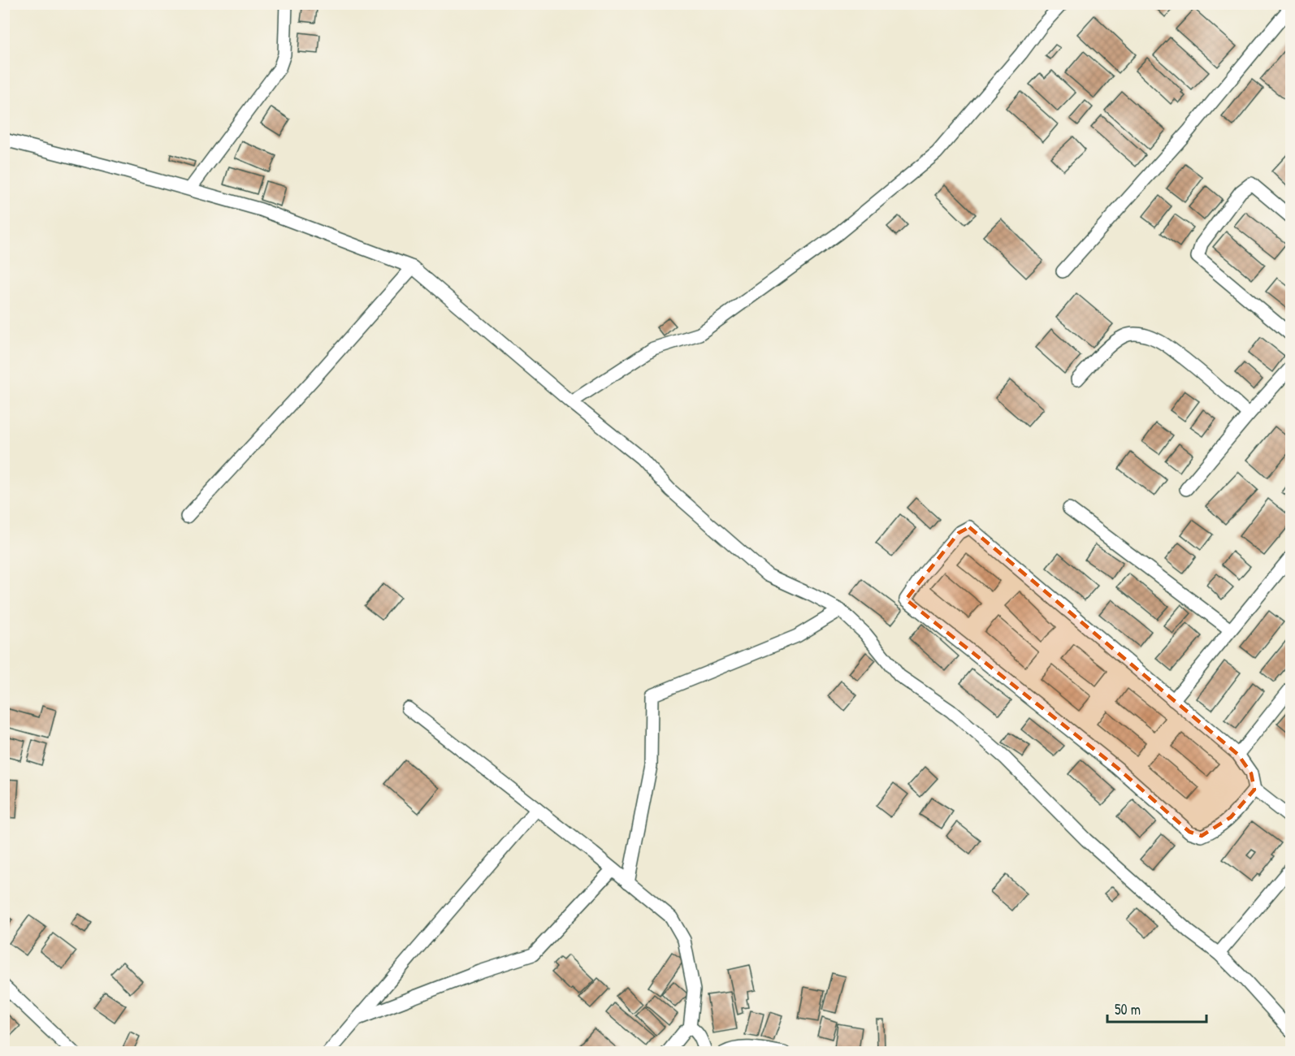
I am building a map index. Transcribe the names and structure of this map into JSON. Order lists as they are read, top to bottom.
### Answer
{
  "scale_bar": "50 m"
}
